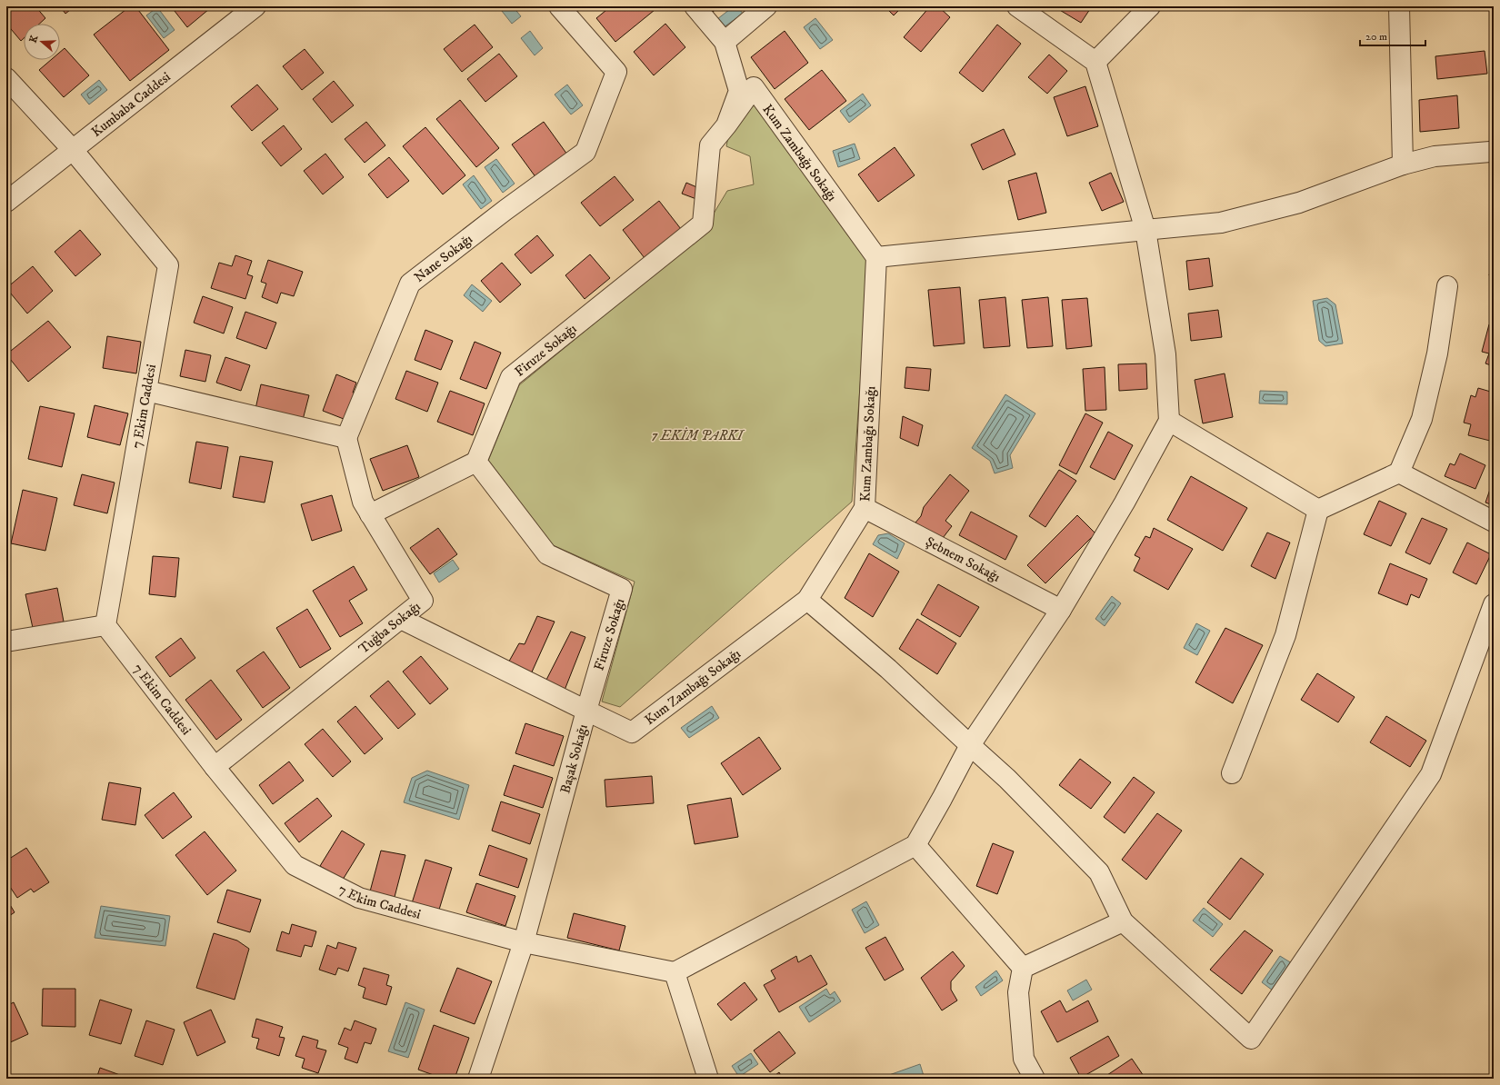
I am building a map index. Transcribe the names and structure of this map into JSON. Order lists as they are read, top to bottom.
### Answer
{
  "streets": {
    "street": [
      "Kumbaba Caddesi",
      "Kum Zambağı Sokağı",
      "Nane Sokağı",
      "Firuze Sokağı",
      "7 Ekim Caddesi",
      "Şebnem Sokağı",
      "Tuğba Sokağı",
      "Başak Sokağı"
    ]
  },
  "crossings": [
    ["Kumbaba Caddesi", "7 Ekim Caddesi"],
    ["Kum Zambağı Sokağı", "Firuze Sokağı"],
    ["Kum Zambağı Sokağı", "Şebnem Sokağı"],
    ["Kum Zambağı Sokağı", "Başak Sokağı"],
    ["Nane Sokağı", "Tuğba Sokağı"],
    ["Firuze Sokağı", "Başak Sokağı"],
    ["7 Ekim Caddesi", "Tuğba Sokağı"],
    ["7 Ekim Caddesi", "Başak Sokağı"],
    ["Tuğba Sokağı", "Başak Sokağı"]
  ],
  "parks": ["7 EKİM PARKI"],
  "scale_bar": "20 m",
  "north": "left"
}
